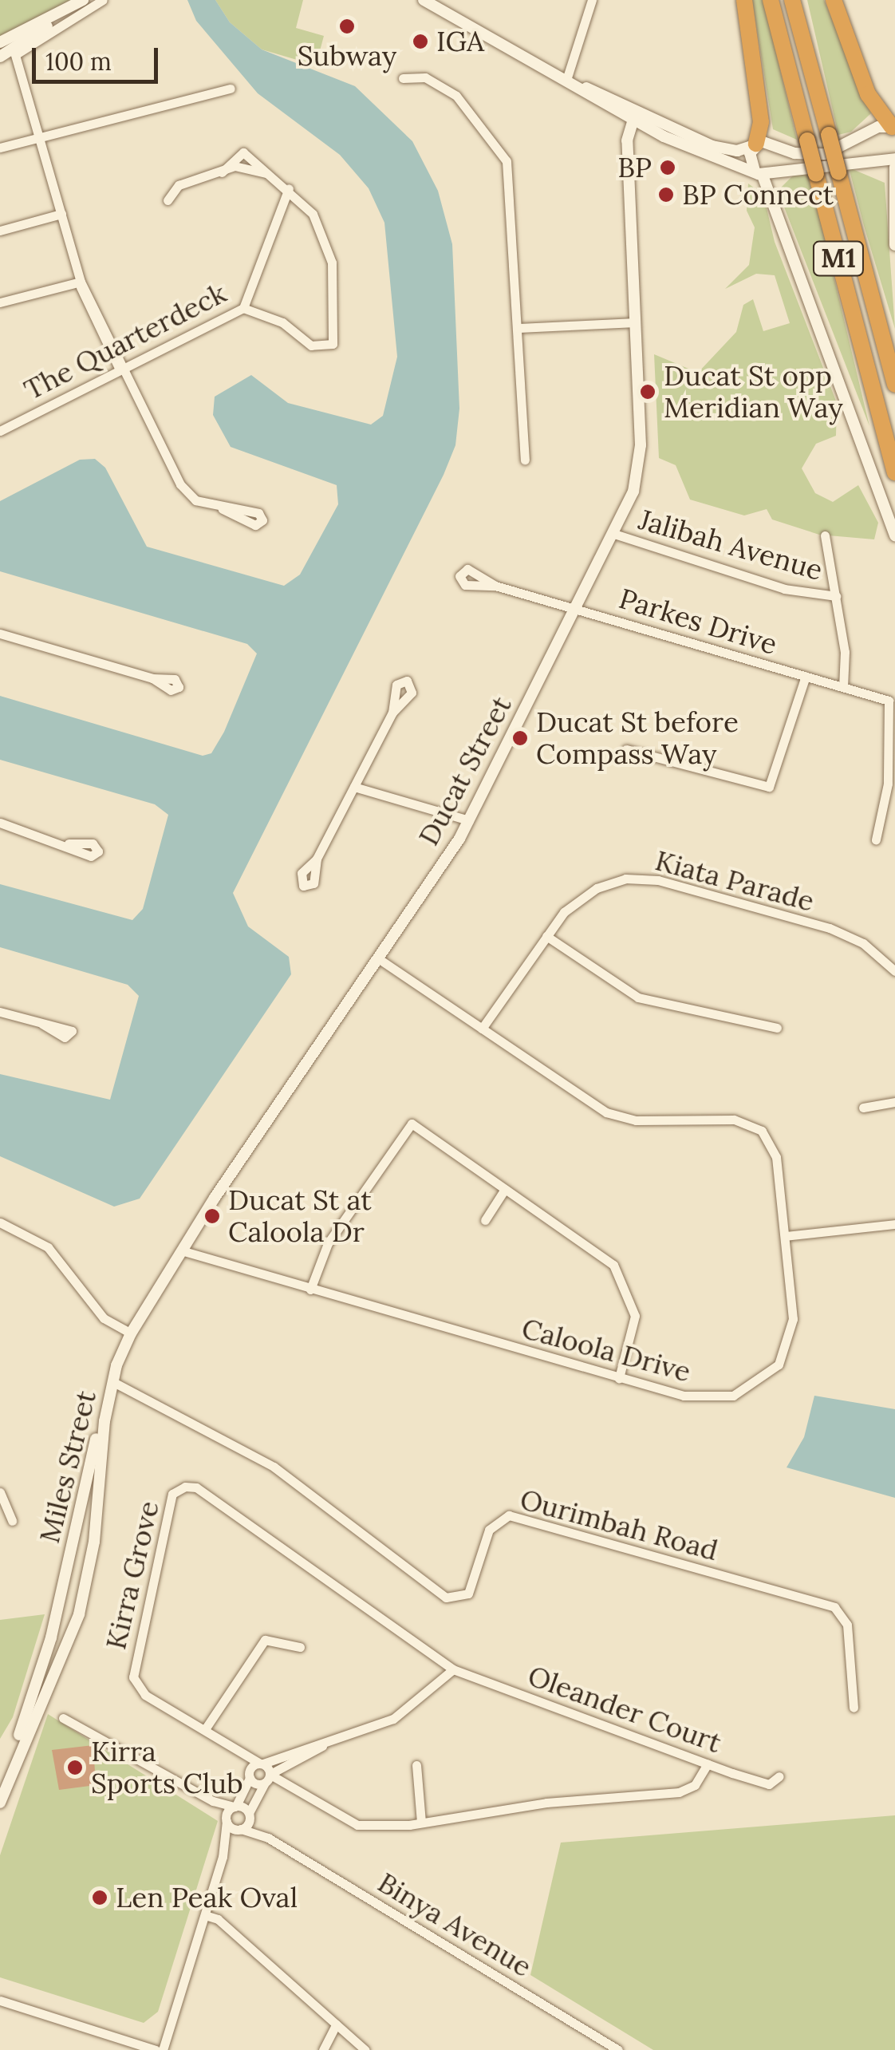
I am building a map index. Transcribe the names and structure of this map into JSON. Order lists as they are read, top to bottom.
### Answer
{
  "streets": {
    "highway": ["M1"],
    "street": [
      "The Quarterdeck",
      "Jalibah Avenue",
      "Parkes Drive",
      "Ducat Street",
      "Kiata Parade",
      "Caloola Drive",
      "Miles Street",
      "Ourimbah Road",
      "Kirra Grove",
      "Oleander Court",
      "Binya Avenue"
    ]
  },
  "crossings": [
    ["Jalibah Avenue", "Ducat Street"],
    ["Parkes Drive", "Ducat Street"],
    ["Ducat Street", "Caloola Drive"],
    ["Ducat Street", "Miles Street"],
    ["Ducat Street", "Ourimbah Road"],
    ["Kiata Parade", "Caloola Drive"],
    ["Miles Street", "Ourimbah Road"],
    ["Kirra Grove", "Oleander Court"]
  ],
  "places": [
    "Subway",
    "IGA",
    "BP",
    "BP Connect",
    "Ducat St opp Meridian Way",
    "Ducat St before Compass Way",
    "Ducat St at Caloola Dr",
    "Kirra Sports Club",
    "Len Peak Oval"
  ],
  "scale_bar": "100 m"
}
